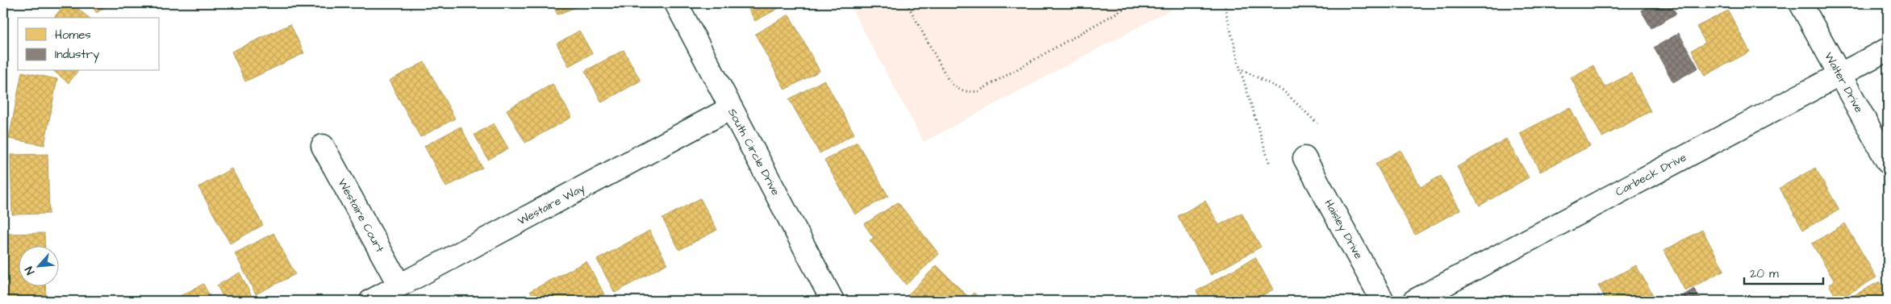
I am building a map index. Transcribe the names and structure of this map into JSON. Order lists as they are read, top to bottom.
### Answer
{
  "streets": {
    "street": [
      "Walter Drive",
      "South Circle Drive",
      "Carbeck Drive",
      "Westaire Way",
      "Westaire Court",
      "Haisley Drive"
    ]
  },
  "crossings": [
    ["Walter Drive", "Carbeck Drive"],
    ["South Circle Drive", "Westaire Way"],
    ["Westaire Way", "Westaire Court"]
  ],
  "legend": ["Homes", "Industry"],
  "scale_bar": "20 m",
  "north": "bottom left"
}
